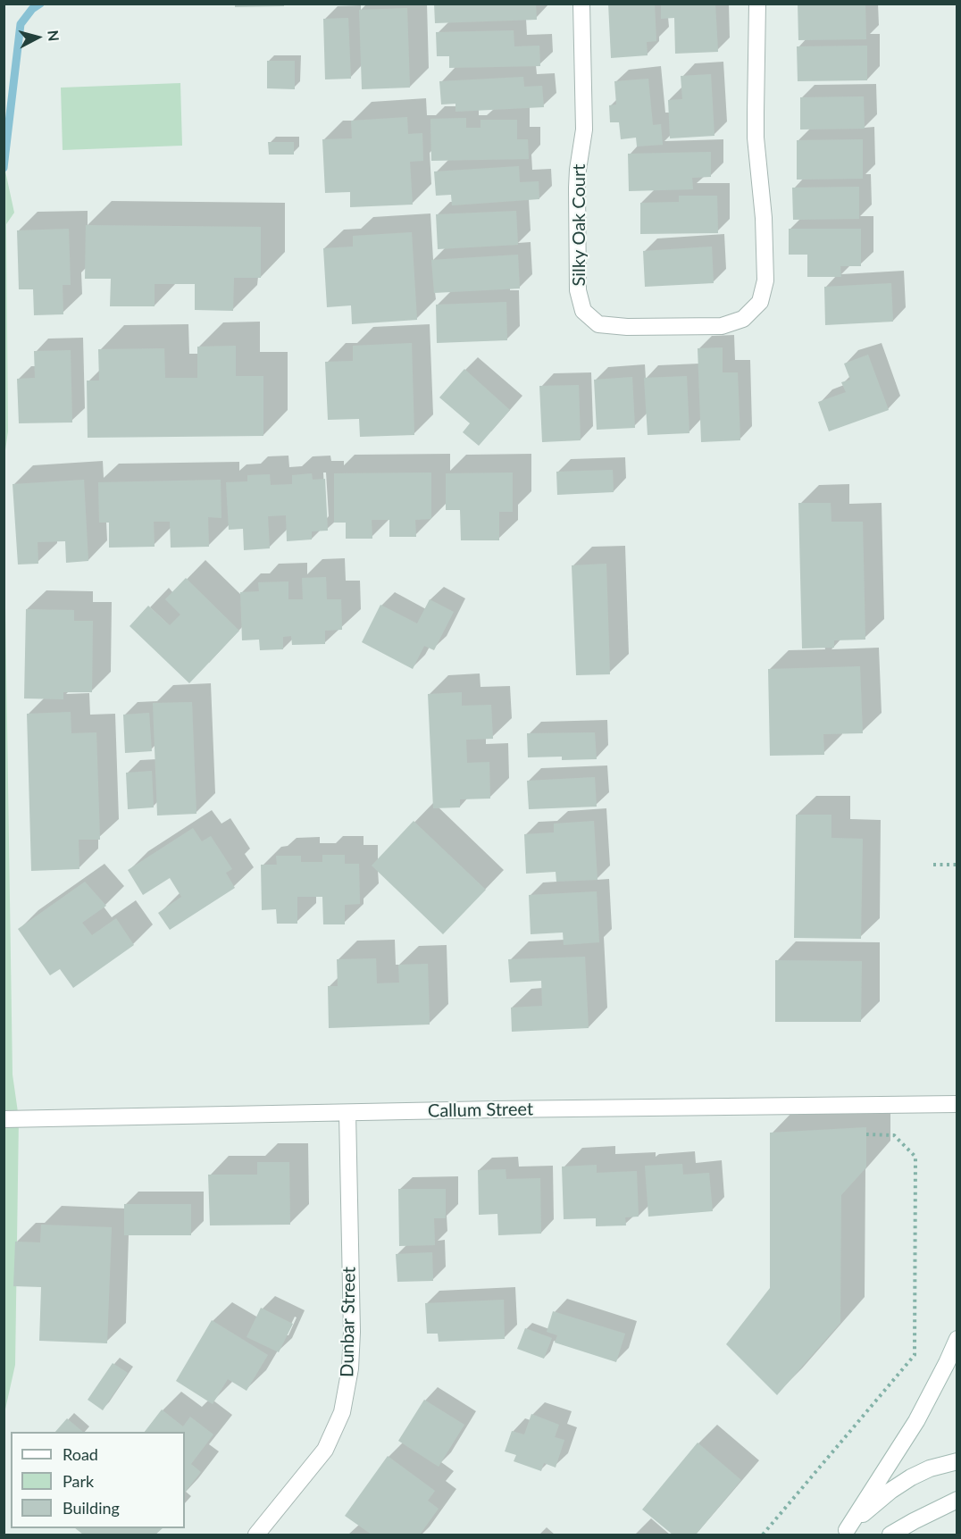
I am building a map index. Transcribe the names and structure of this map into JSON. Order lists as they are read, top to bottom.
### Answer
{
  "streets": {
    "street": ["Silky Oak Court", "Callum Street", "Dunbar Street"]
  },
  "crossings": [
    ["Callum Street", "Dunbar Street"]
  ],
  "legend": ["Road", "Park", "Building"],
  "north": "right"
}
